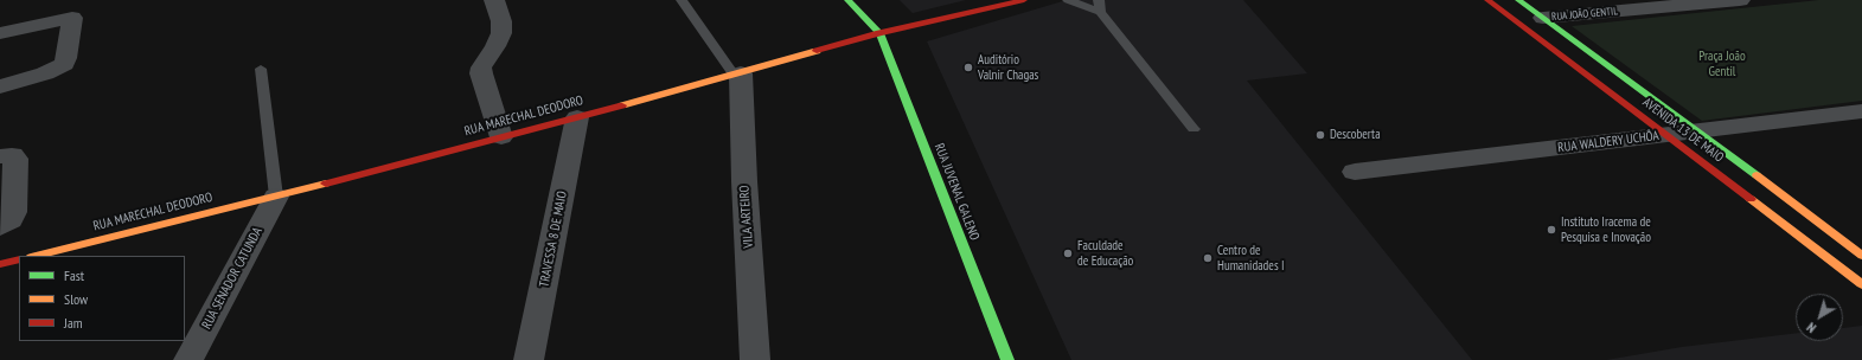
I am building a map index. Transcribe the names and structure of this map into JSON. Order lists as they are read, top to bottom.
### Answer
{
  "streets": {
    "street": [
      "RUA JOÃO GENTIL",
      "RUA MARECHAL DEODORO",
      "AVENIDA 13 DE MAIO",
      "RUA WALDERY UCHÔA",
      "RUA JUVENAL GALENO",
      "VILA ARTEIRO",
      "TRAVESSA 8 DE MAIO",
      "RUA SENADOR CATUNDA"
    ]
  },
  "crossings": [
    ["RUA JOÃO GENTIL", "AVENIDA 13 DE MAIO"],
    ["RUA MARECHAL DEODORO", "RUA JUVENAL GALENO"],
    ["RUA MARECHAL DEODORO", "VILA ARTEIRO"],
    ["RUA MARECHAL DEODORO", "TRAVESSA 8 DE MAIO"],
    ["RUA MARECHAL DEODORO", "RUA SENADOR CATUNDA"],
    ["AVENIDA 13 DE MAIO", "RUA WALDERY UCHÔA"]
  ],
  "parks": ["Praça João Gentil"],
  "places": [
    "Auditório Valnir Chagas",
    "Descoberta",
    "Instituto Iracema de Pesquisa e Inovação",
    "Faculdade de Educação",
    "Centro de Humanidades I"
  ],
  "legend": ["Fast", "Slow", "Jam"],
  "north": "bottom left"
}
